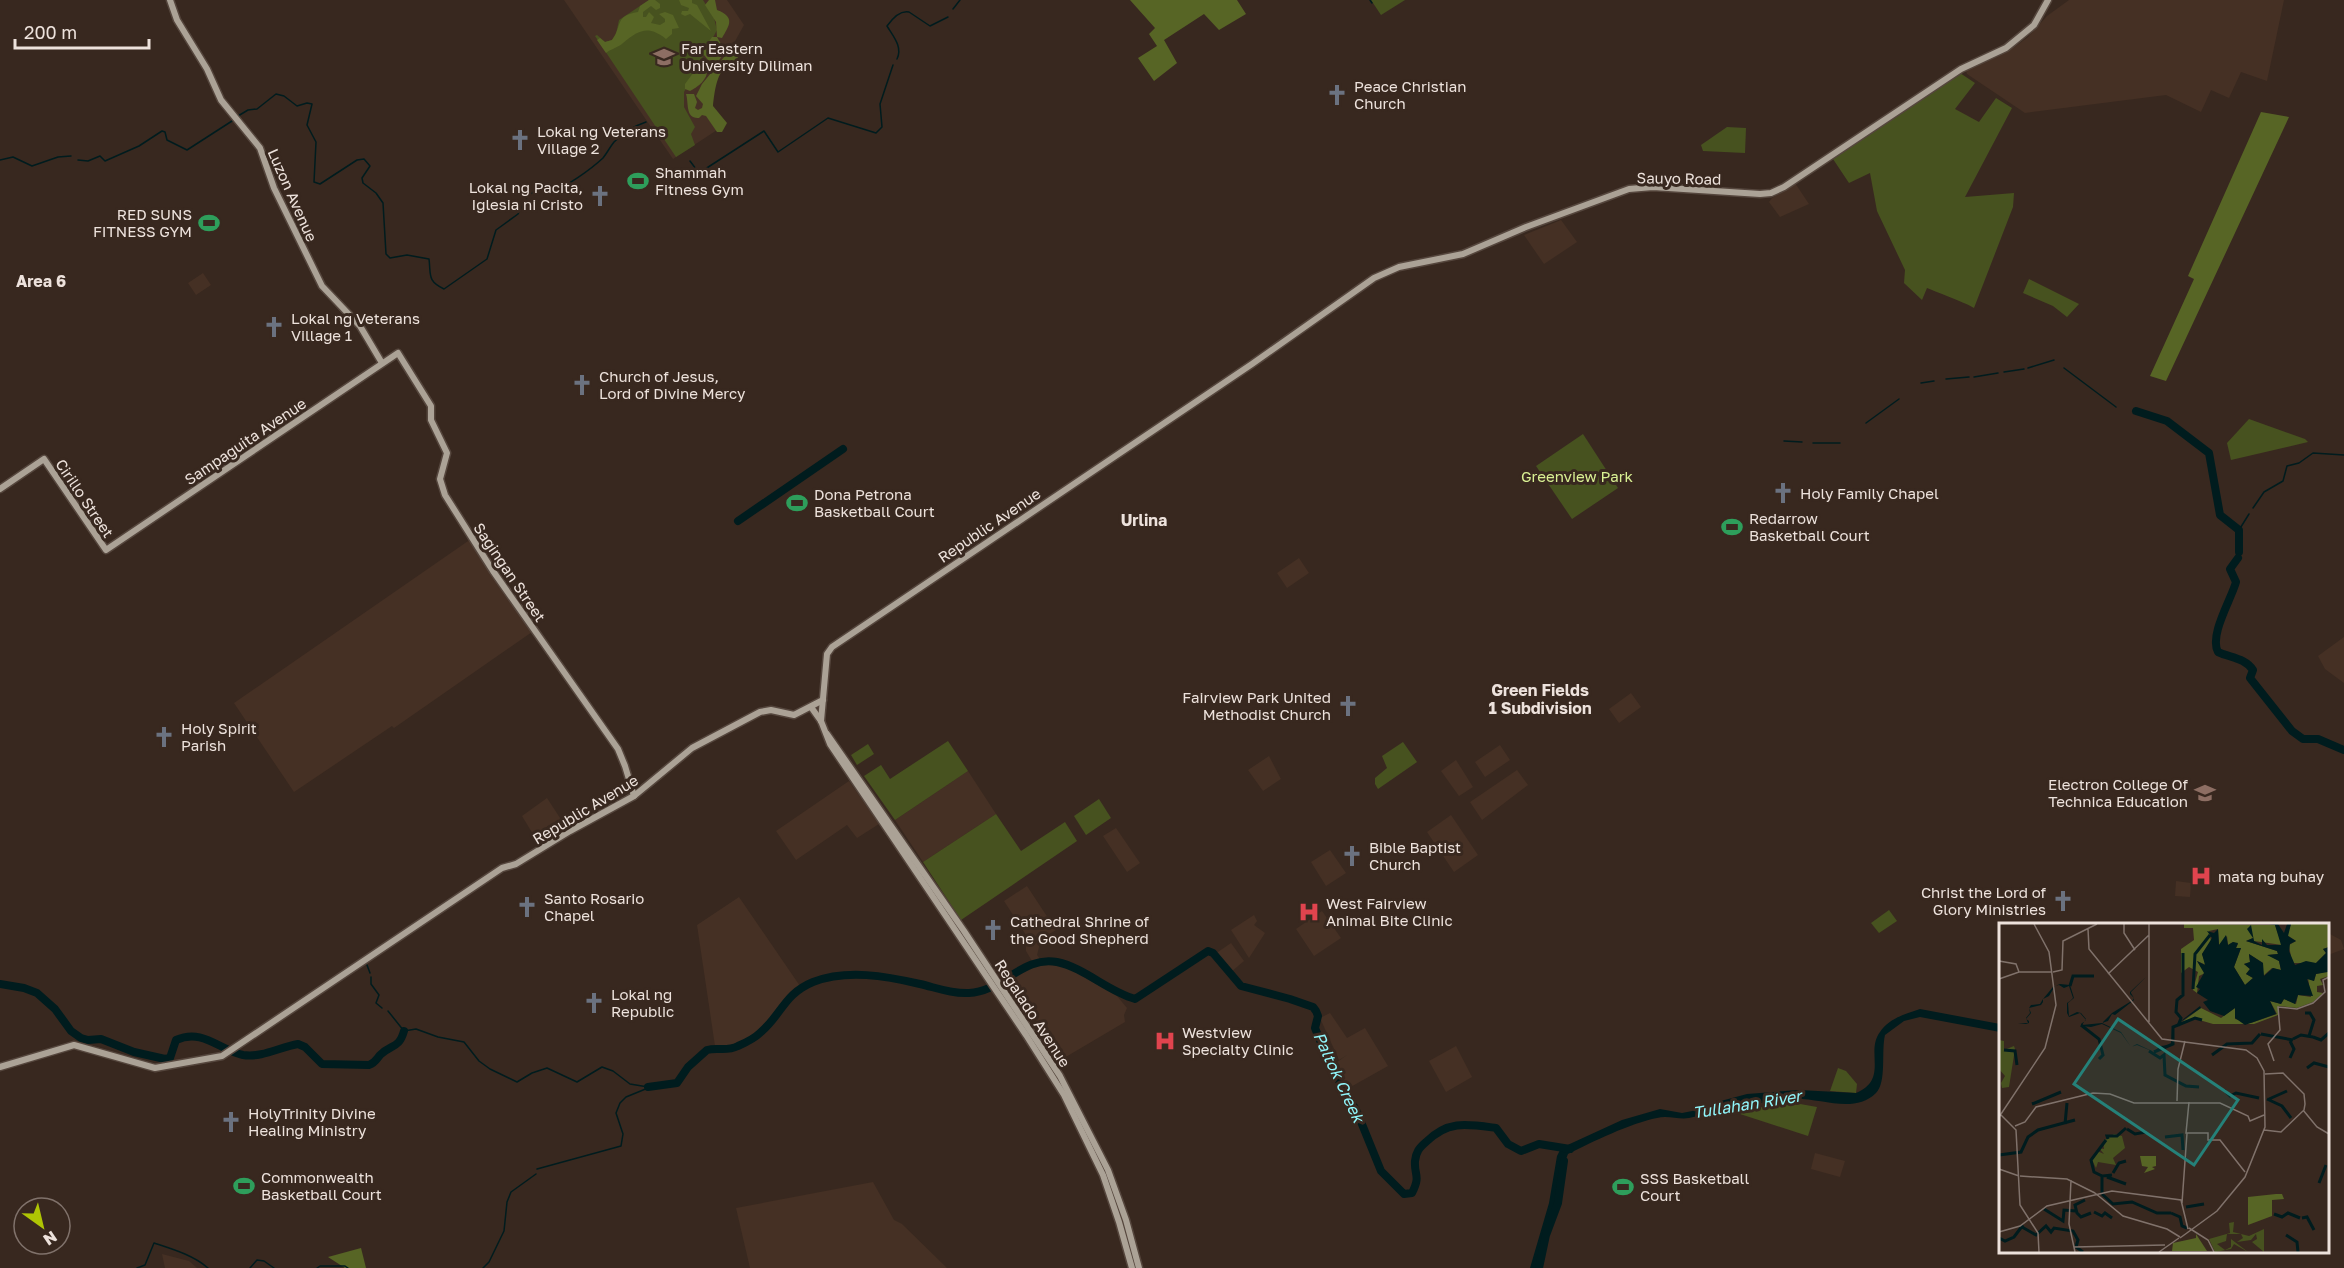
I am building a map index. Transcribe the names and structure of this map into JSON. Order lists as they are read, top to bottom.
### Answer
{
  "streets": {
    "main road": [
      "Sauyo Road",
      "Luzon Avenue",
      "Sampaguita Avenue",
      "Cirillo Street",
      "Republic Avenue",
      "Sagingan Street",
      "Regalado Avenue"
    ]
  },
  "crossings": [
    ["Sauyo Road", "Republic Avenue"],
    ["Luzon Avenue", "Sampaguita Avenue"],
    ["Sampaguita Avenue", "Cirillo Street"],
    ["Sampaguita Avenue", "Sagingan Street"],
    ["Republic Avenue", "Sagingan Street"],
    ["Republic Avenue", "Regalado Avenue"]
  ],
  "districts": ["Area 6", "Urlina", "Green Fields 1 Subdivision"],
  "water": ["Paltok Creek", "Tullahan River"],
  "parks": ["Greenview Park"],
  "places": {
    "school or university": ["Far Eastern University Diliman", "Electron College Of Technica Education"],
    "church": [
      "Peace Christian Church",
      "Lokal ng Veterans Village 2",
      "Lokal ng Pacita, Iglesia ni Cristo",
      "Lokal ng Veterans Village 1",
      "Church of Jesus, Lord of Divine Mercy",
      "Holy Family Chapel",
      "Fairview Park United Methodist Church",
      "Holy Spirit Parish",
      "Bible Baptist Church",
      "Christ the Lord of Glory Ministries",
      "Santo Rosario Chapel",
      "Cathedral Shrine of the Good Shepherd",
      "Lokal ng Republic",
      "HolyTrinity Divine Healing Ministry"
    ],
    "sports": [
      "Shammah Fitness Gym",
      "RED SUNS FITNESS GYM",
      "Dona Petrona Basketball Court",
      "Redarrow Basketball Court",
      "Commonwealth Basketball Court",
      "SSS Basketball Court"
    ],
    "hospital": ["mata ng buhay", "West Fairview Animal Bite Clinic", "Westview Specialty Clinic"]
  },
  "scale_bar": "200 m",
  "north": "bottom right"
}
